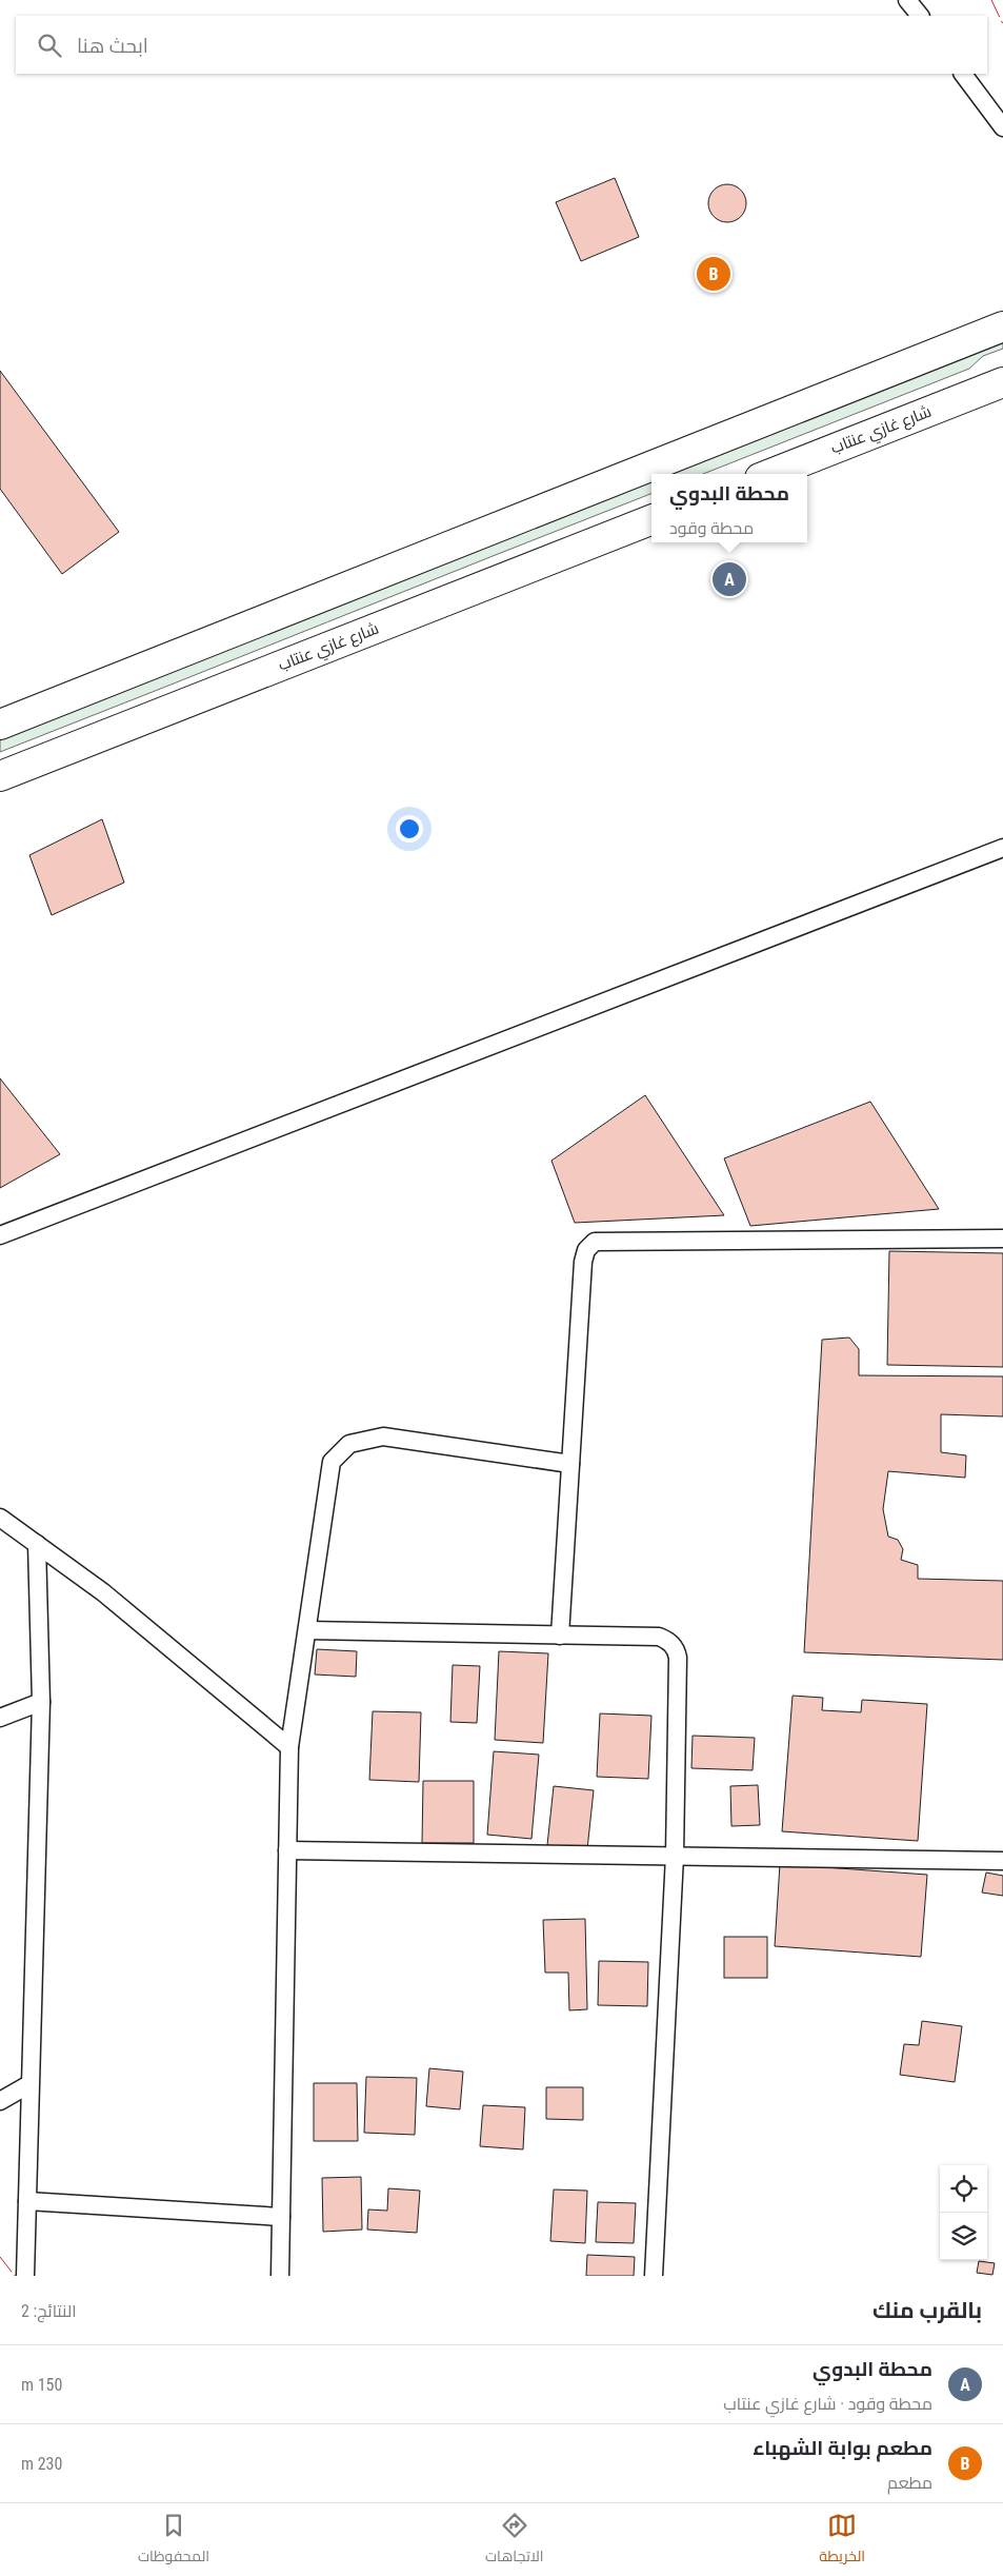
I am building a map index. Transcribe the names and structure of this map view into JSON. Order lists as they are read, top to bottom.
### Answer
{
  "streets": {
    "highway": ["شارع غازي عنتاب"]
  },
  "page": {
    "search": "ابحث هنا",
    "pins": ["B", "A"],
    "popup": ["محطة البدوي", "محطة وقود"],
    "heading": ["بالقرب منك", "النتائج: 2"],
    "list": [
      {
        "mark": "A",
        "name": "محطة البدوي",
        "note": "محطة وقود · شارع غازي عنتاب",
        "value": "150 m"
      },
      {
        "mark": "B",
        "name": "مطعم بوابة الشهباء",
        "note": "مطعم",
        "value": "230 m"
      }
    ],
    "nav": ["الخريطة", "الاتجاهات", "المحفوظات"]
  }
}
